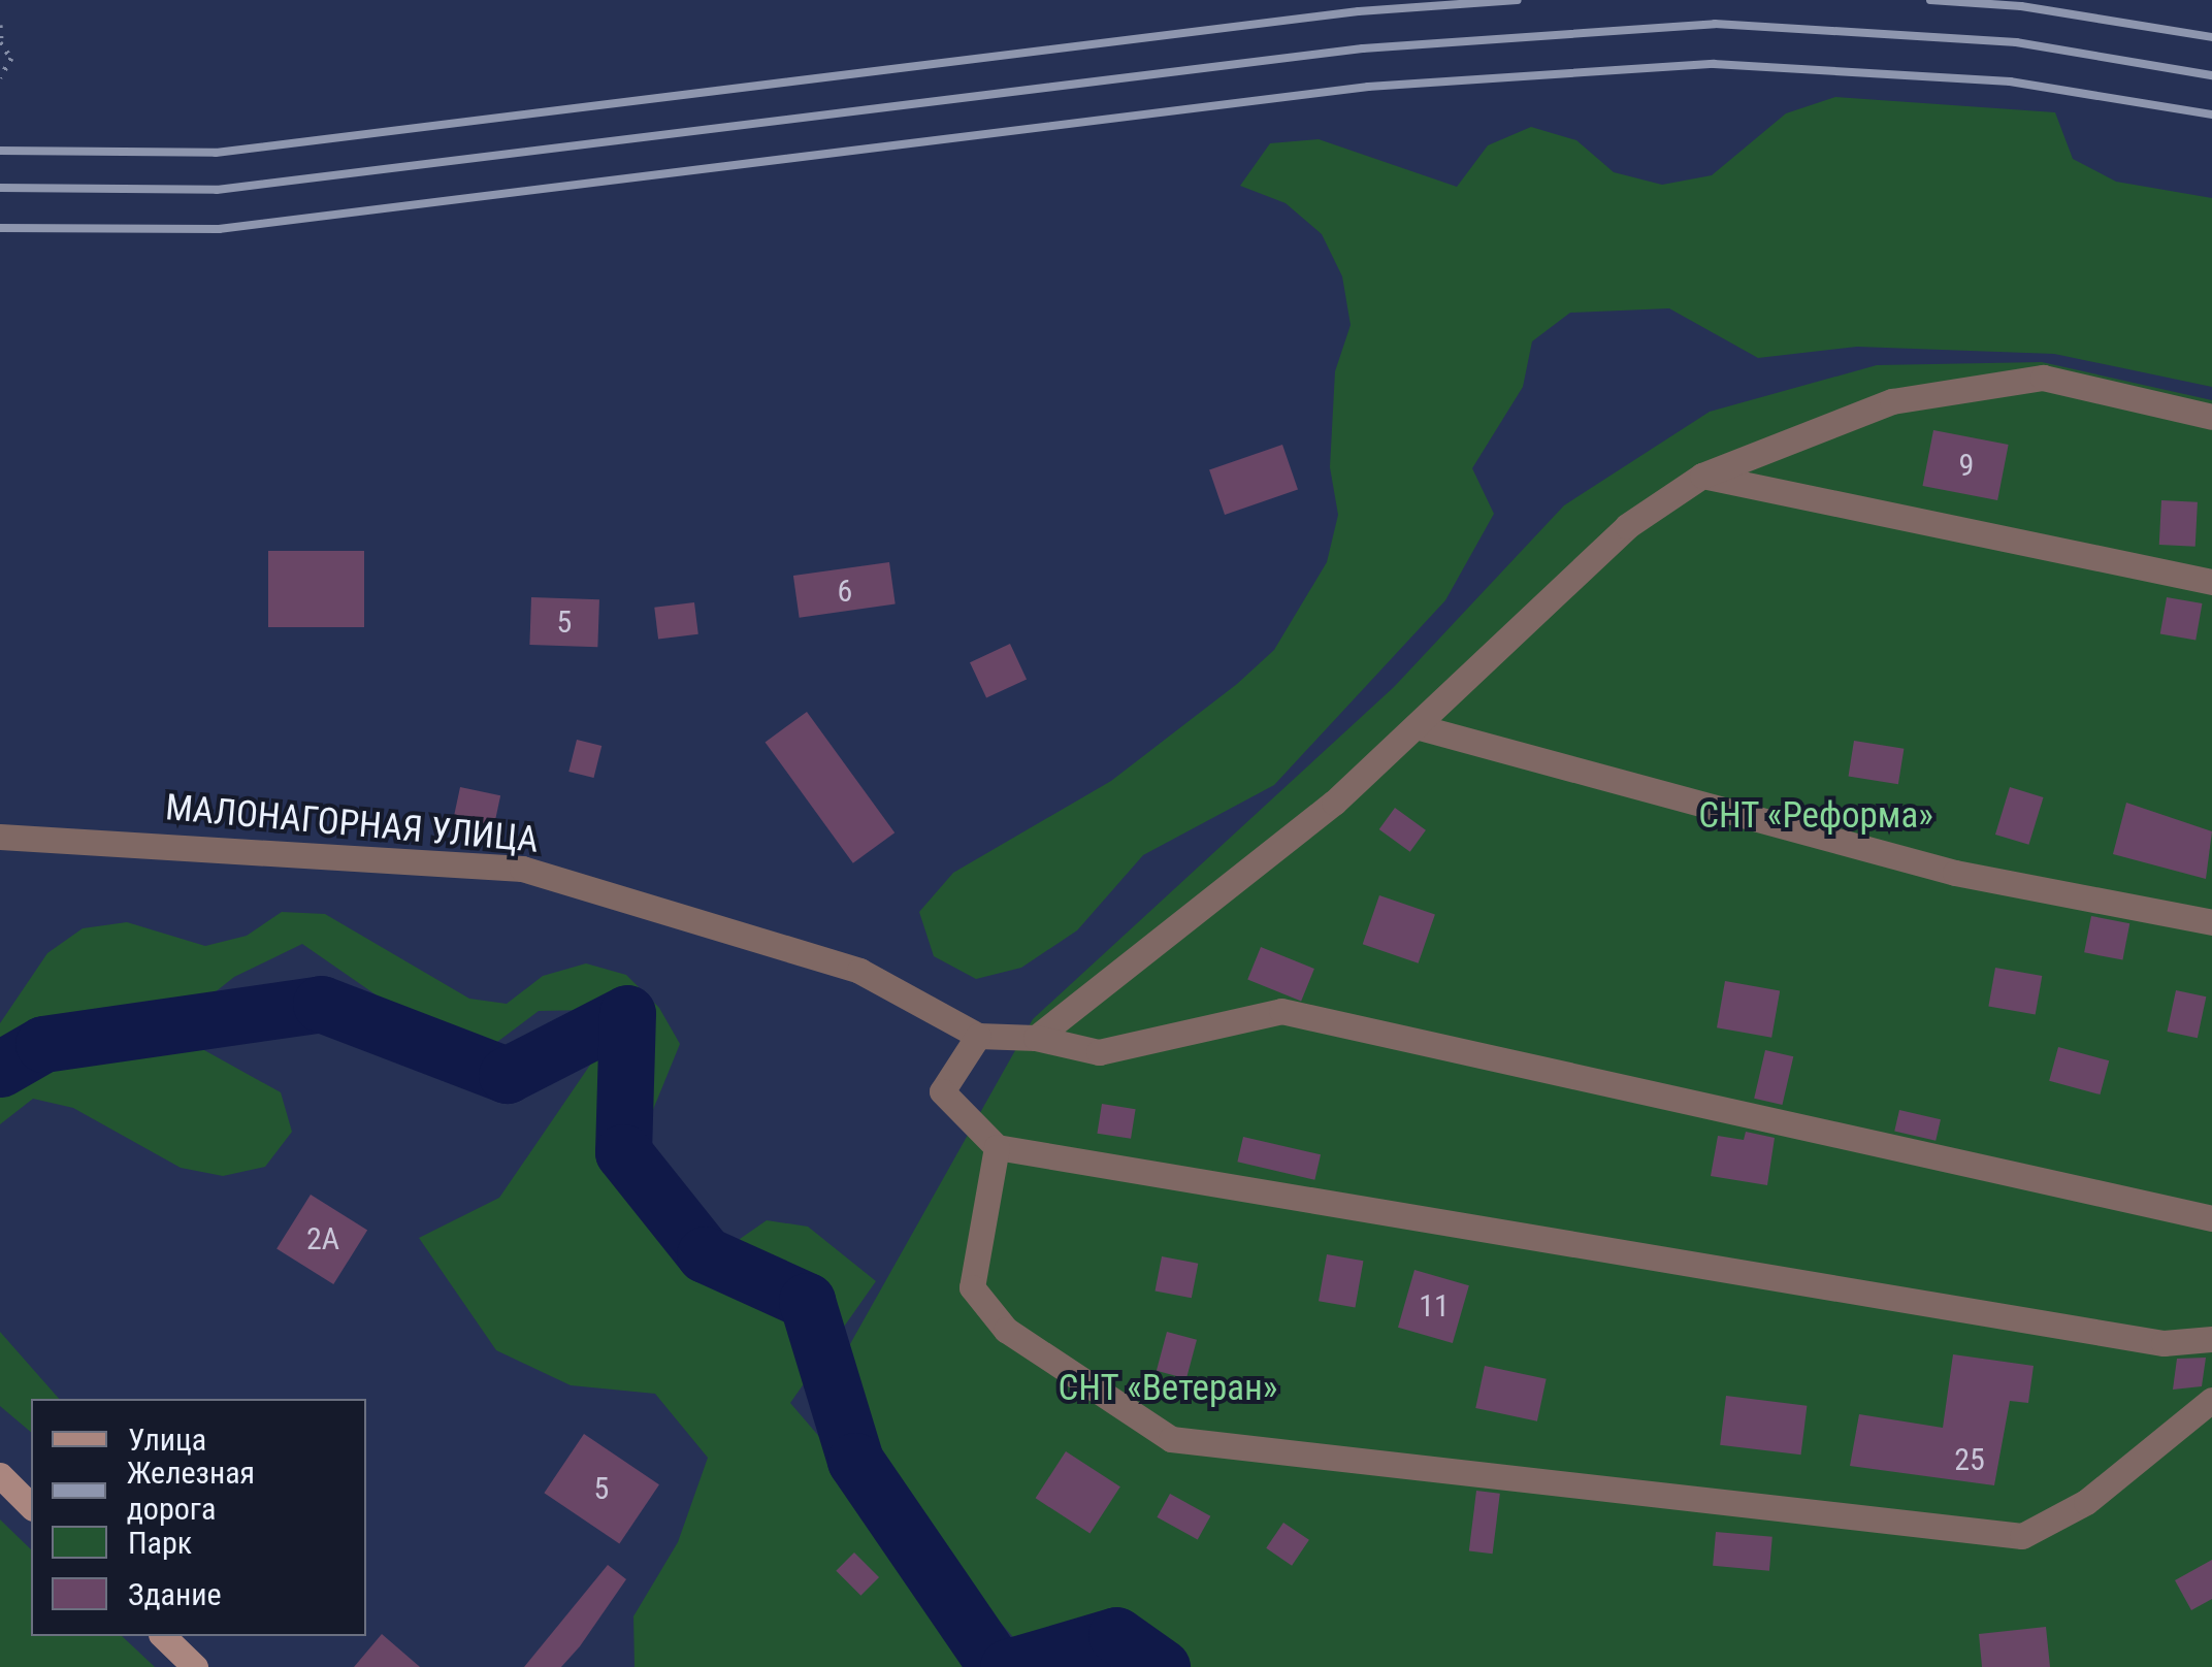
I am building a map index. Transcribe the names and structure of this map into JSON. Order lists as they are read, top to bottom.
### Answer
{
  "streets": {
    "street": ["МАЛОНАГОРНАЯ УЛИЦА"]
  },
  "parks": ["СНТ «Реформа»", "СНТ «Ветеран»"],
  "house_numbers": [
    "9",
    "6",
    "5",
    "2А",
    "11",
    "25",
    "5"
  ],
  "legend": [
    "Улица",
    "Железная дорога",
    "Парк",
    "Здание"
  ]
}
